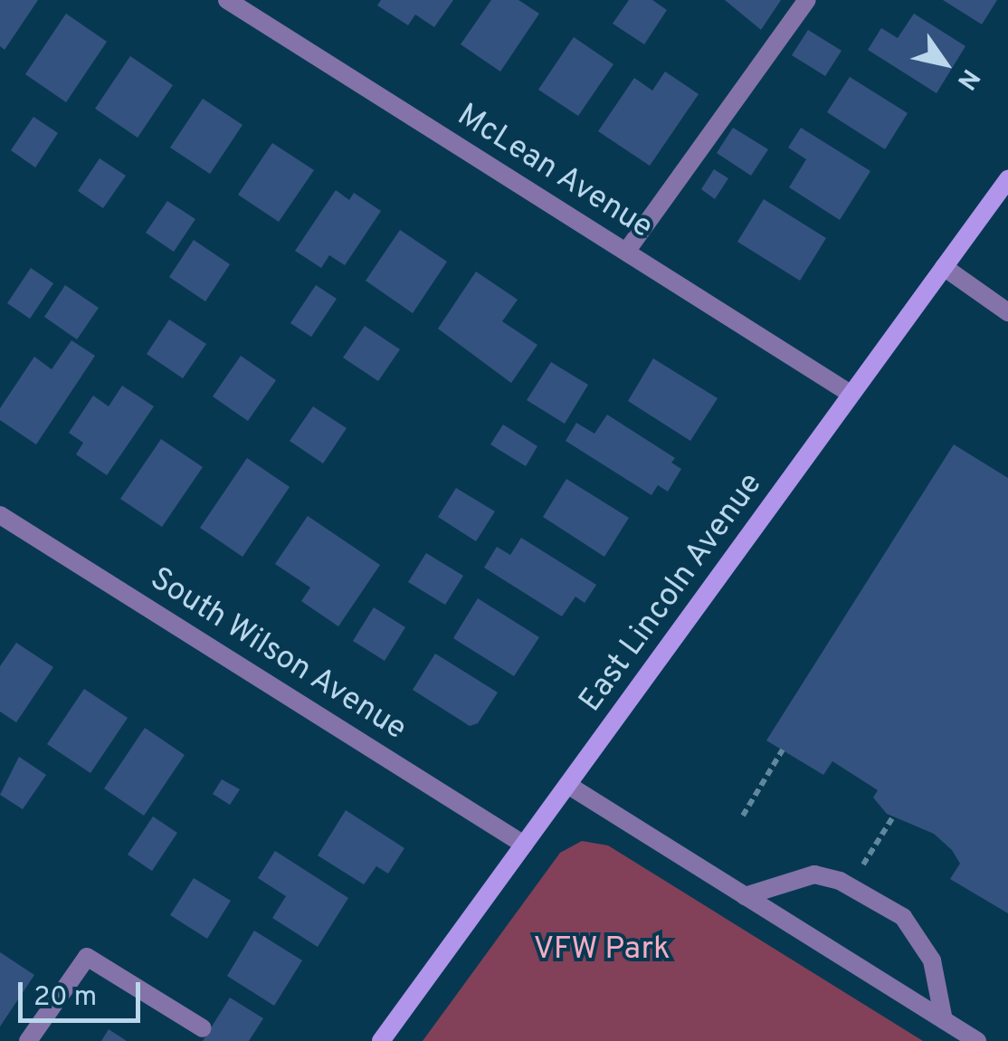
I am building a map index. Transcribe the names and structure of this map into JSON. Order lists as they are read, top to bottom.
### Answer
{
  "streets": {
    "street": ["McLean Avenue", "East Lincoln Avenue", "South Wilson Avenue"]
  },
  "crossings": [
    ["McLean Avenue", "East Lincoln Avenue"],
    ["East Lincoln Avenue", "South Wilson Avenue"]
  ],
  "parks": ["VFW Park"],
  "scale_bar": "20 m",
  "north": "bottom right"
}
